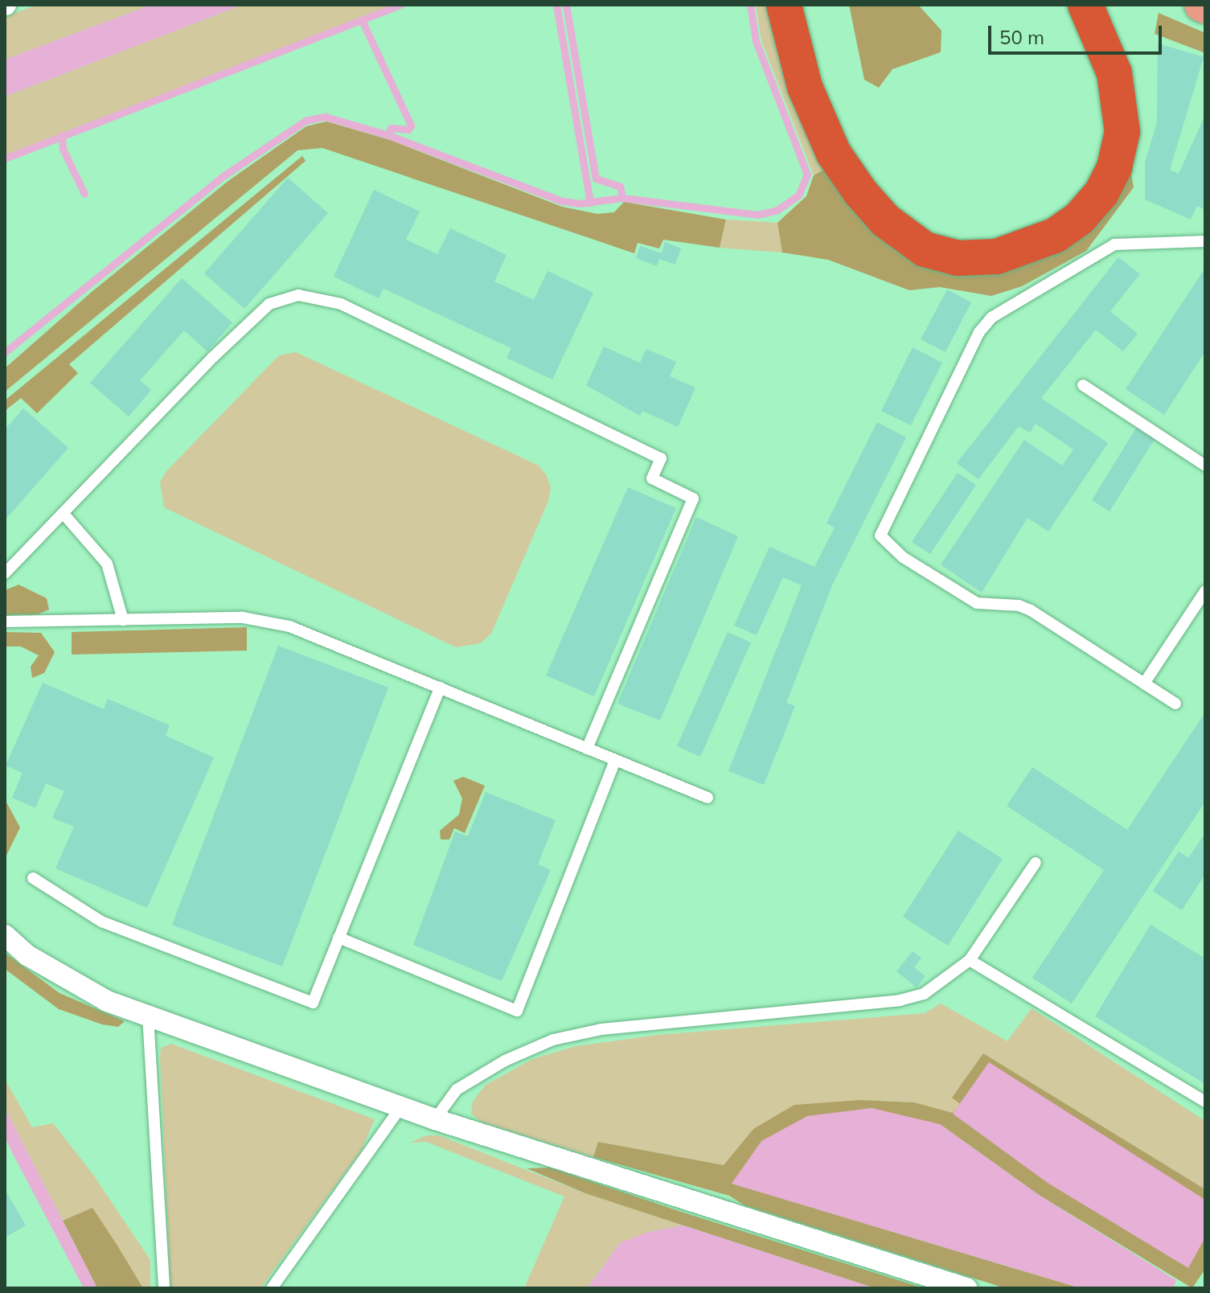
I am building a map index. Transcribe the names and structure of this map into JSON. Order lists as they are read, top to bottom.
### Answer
{
  "scale_bar": "50 m"
}
